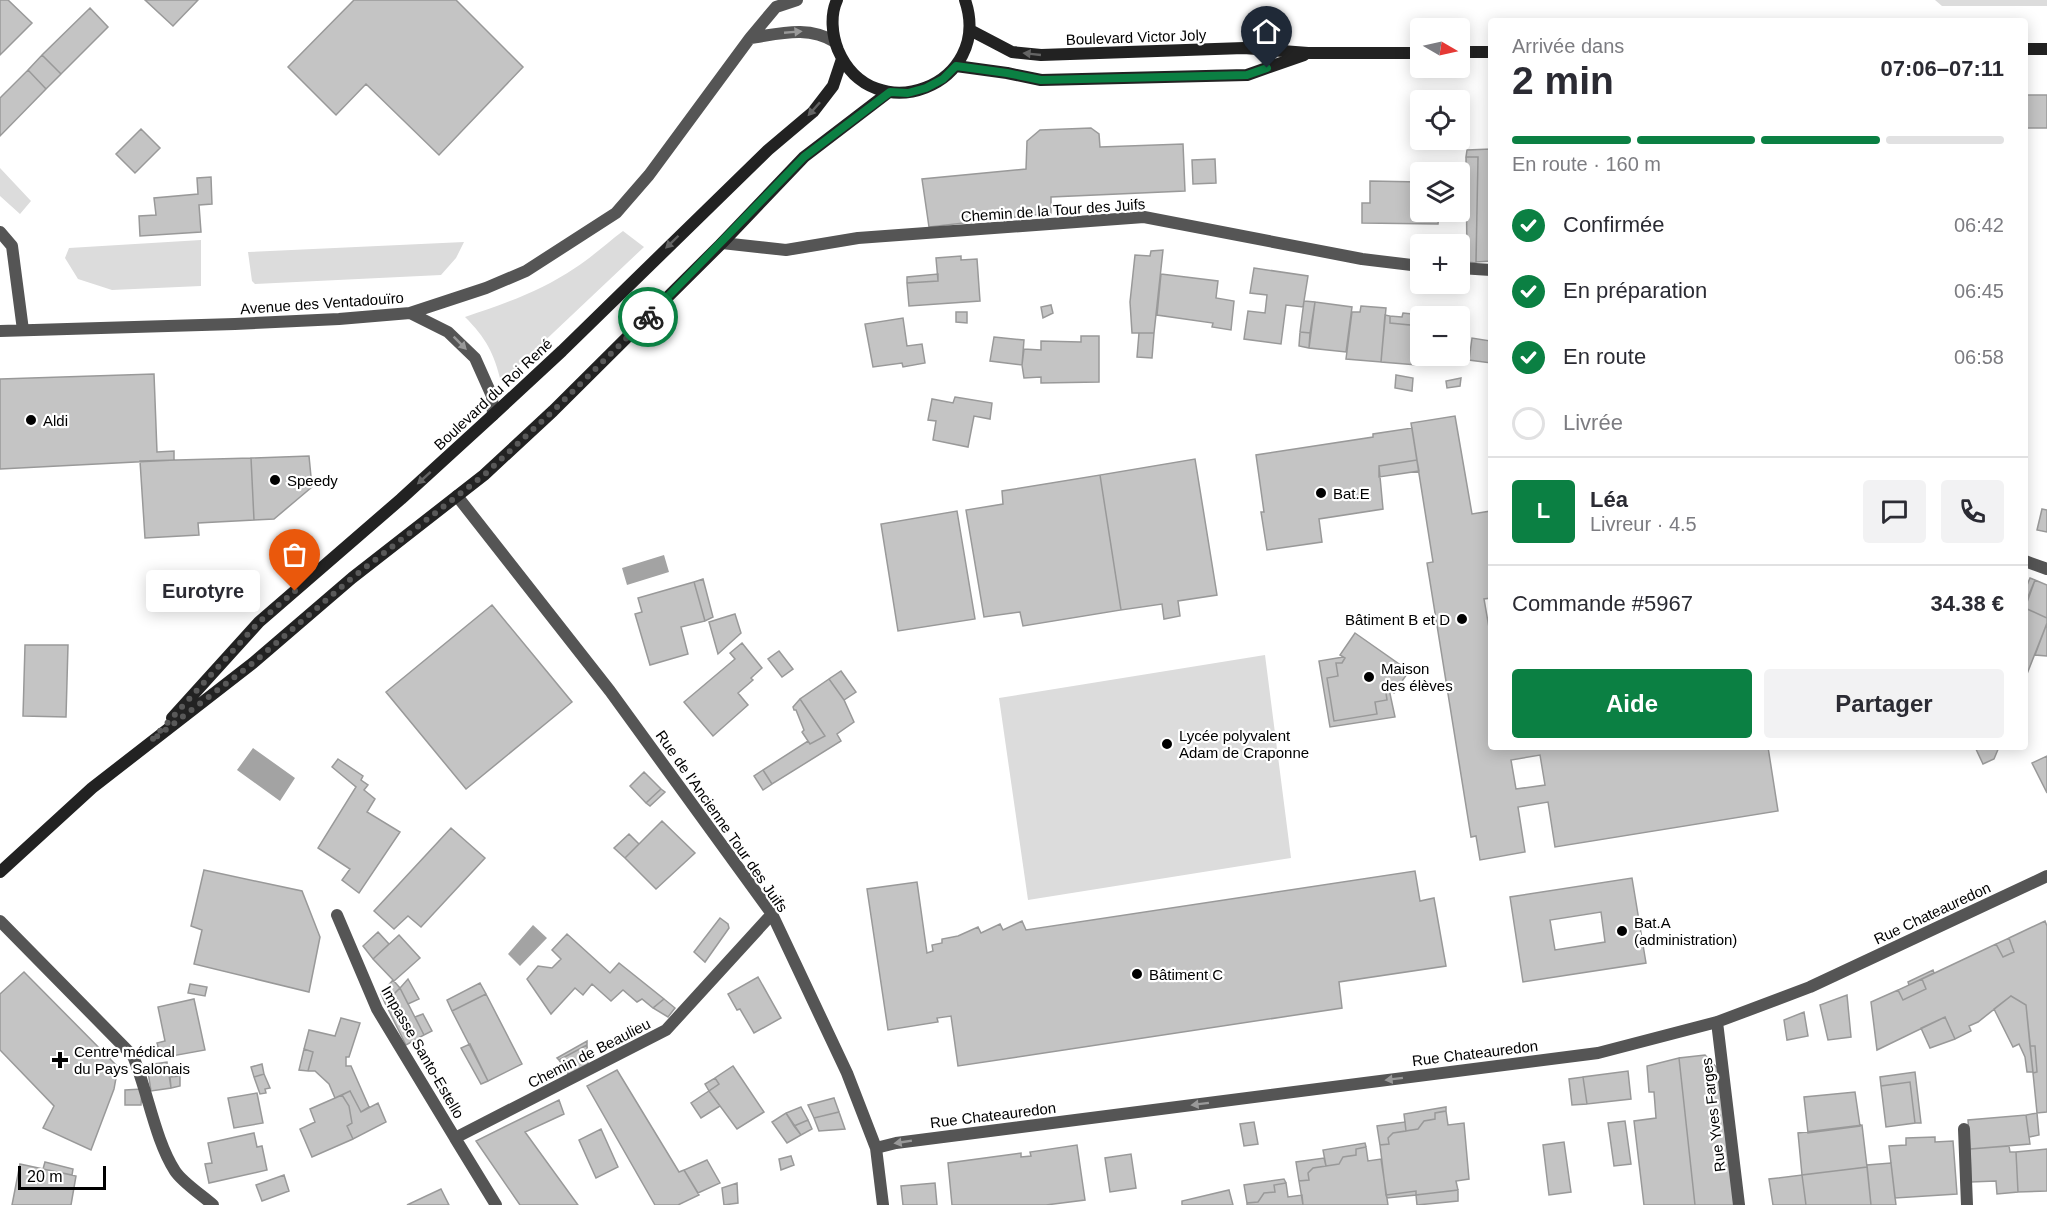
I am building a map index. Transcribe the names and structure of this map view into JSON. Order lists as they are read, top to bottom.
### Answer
{
  "streets": {
    "main road": ["Boulevard Victor Joly", "Boulevard du Roi René"],
    "street": [
      "Chemin de la Tour des Juifs",
      "Avenue des Ventadouïro",
      "Rue de l'Ancienne Tour des Juifs",
      "Rue Chateauredon",
      "Impasse Santo-Estello",
      "Chemin de Beaulieu",
      "Rue Yves Farges"
    ]
  },
  "crossings": [
    ["Chemin de la Tour des Juifs", "Boulevard du Roi René"],
    ["Boulevard du Roi René", "Rue de l'Ancienne Tour des Juifs"],
    ["Rue de l'Ancienne Tour des Juifs", "Rue Chateauredon"],
    ["Rue de l'Ancienne Tour des Juifs", "Chemin de Beaulieu"],
    ["Rue Chateauredon", "Rue Yves Farges"],
    ["Impasse Santo-Estello", "Chemin de Beaulieu"]
  ],
  "one_way": ["Rue Chateauredon"],
  "places": {
    "other": [
      "Aldi",
      "Speedy",
      "Bat.E",
      "Eurotyre",
      "Bâtiment B et D",
      "Maison des élèves",
      "Lycée polyvalent Adam de Craponne",
      "Bat.A (administration)",
      "Bâtiment C"
    ],
    "health": ["Centre médical du Pays Salonais"]
  },
  "scale_bar": "20 m",
  "north": "right",
  "page": {
    "map_buttons": ["+", "−"],
    "heading": ["2 min", "Arrivée dans", "07:06–07:11"],
    "panel": [
      "Léa",
      "Livreur · 4.5",
      "Commande #5967",
      "34.38 €"
    ],
    "bar": "En route · 160 m",
    "list": [
      ["Confirmée", "06:42"],
      ["En préparation", "06:45"],
      ["En route", "06:58"],
      "Livrée"
    ],
    "round": "L",
    "bubble": "Eurotyre",
    "buttons": ["Aide", "Partager"],
    "scale": "20 m"
  }
}
